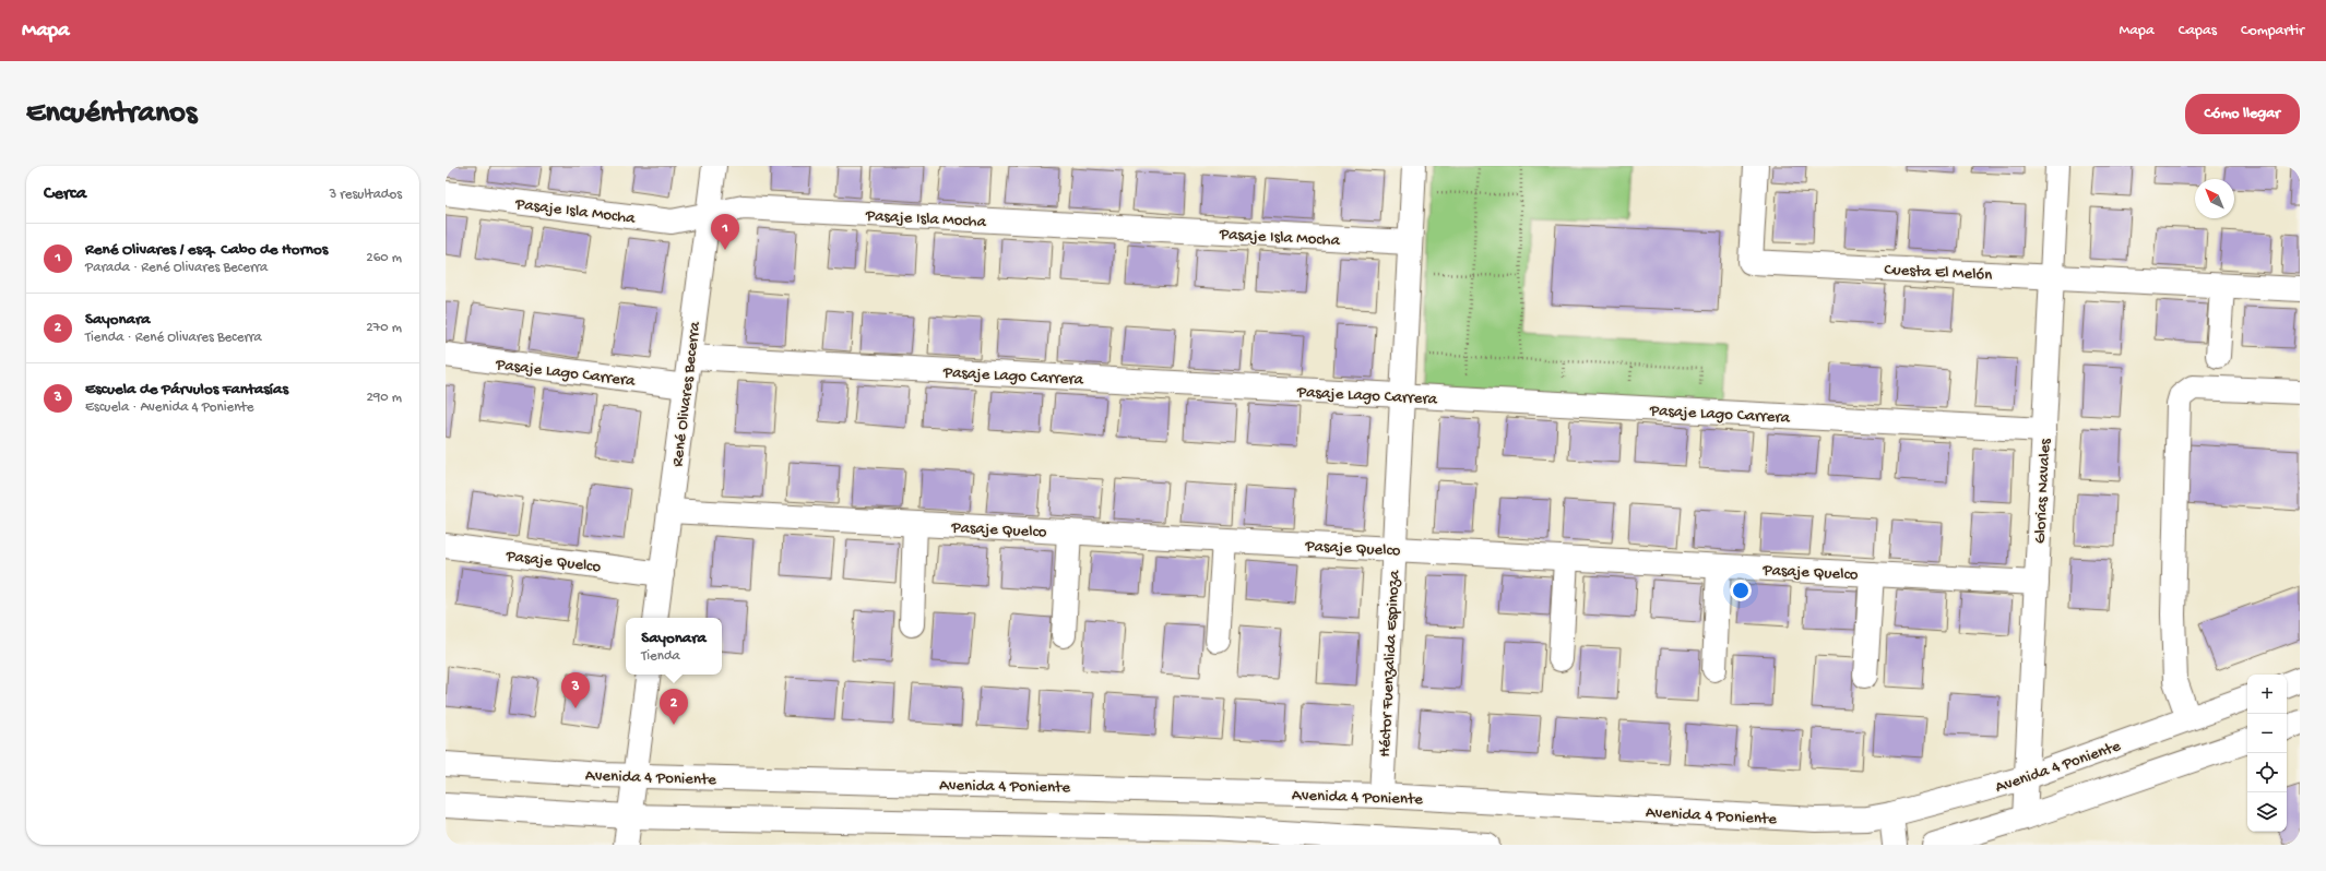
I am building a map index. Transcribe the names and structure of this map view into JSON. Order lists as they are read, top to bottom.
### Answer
{
  "streets": {
    "street": [
      "Pasaje Isla Mocha",
      "Cuesta El Melón",
      "Pasaje Lago Carrera",
      "René Olivares Becerra",
      "Glorias Navales",
      "Pasaje Quelco",
      "Héctor Fuenzalida Espinoza",
      "Avenida 4 Poniente"
    ]
  },
  "crossings": [
    ["Pasaje Isla Mocha", "René Olivares Becerra"],
    ["Pasaje Isla Mocha", "Héctor Fuenzalida Espinoza"],
    ["Cuesta El Melón", "Glorias Navales"],
    ["Pasaje Lago Carrera", "René Olivares Becerra"],
    ["Pasaje Lago Carrera", "Glorias Navales"],
    ["Pasaje Lago Carrera", "Héctor Fuenzalida Espinoza"],
    ["René Olivares Becerra", "Pasaje Quelco"],
    ["Glorias Navales", "Pasaje Quelco"],
    ["Glorias Navales", "Avenida 4 Poniente"],
    ["Pasaje Quelco", "Héctor Fuenzalida Espinoza"],
    ["Héctor Fuenzalida Espinoza", "Avenida 4 Poniente"]
  ],
  "north": "top left",
  "page": {
    "header": "Mapa",
    "nav": ["Mapa", "Capas", "Compartir"],
    "buttons": "Cómo llegar",
    "title": "Encuéntranos",
    "heading": ["Cerca", "3 resultados"],
    "pins": ["1", "3", "2"],
    "list": [
      {
        "mark": "1",
        "name": "René Olivares / esq. Cabo de Hornos",
        "note": "Parada · René Olivares Becerra",
        "value": "260 m"
      },
      {
        "mark": "2",
        "name": "Sayonara",
        "note": "Tienda · René Olivares Becerra",
        "value": "270 m"
      },
      {
        "mark": "3",
        "name": "Escuela de Párvulos Fantasías",
        "note": "Escuela · Avenida 4 Poniente",
        "value": "290 m"
      }
    ],
    "popup": ["Sayonara", "Tienda"],
    "map_buttons": ["+", "−"]
  }
}
